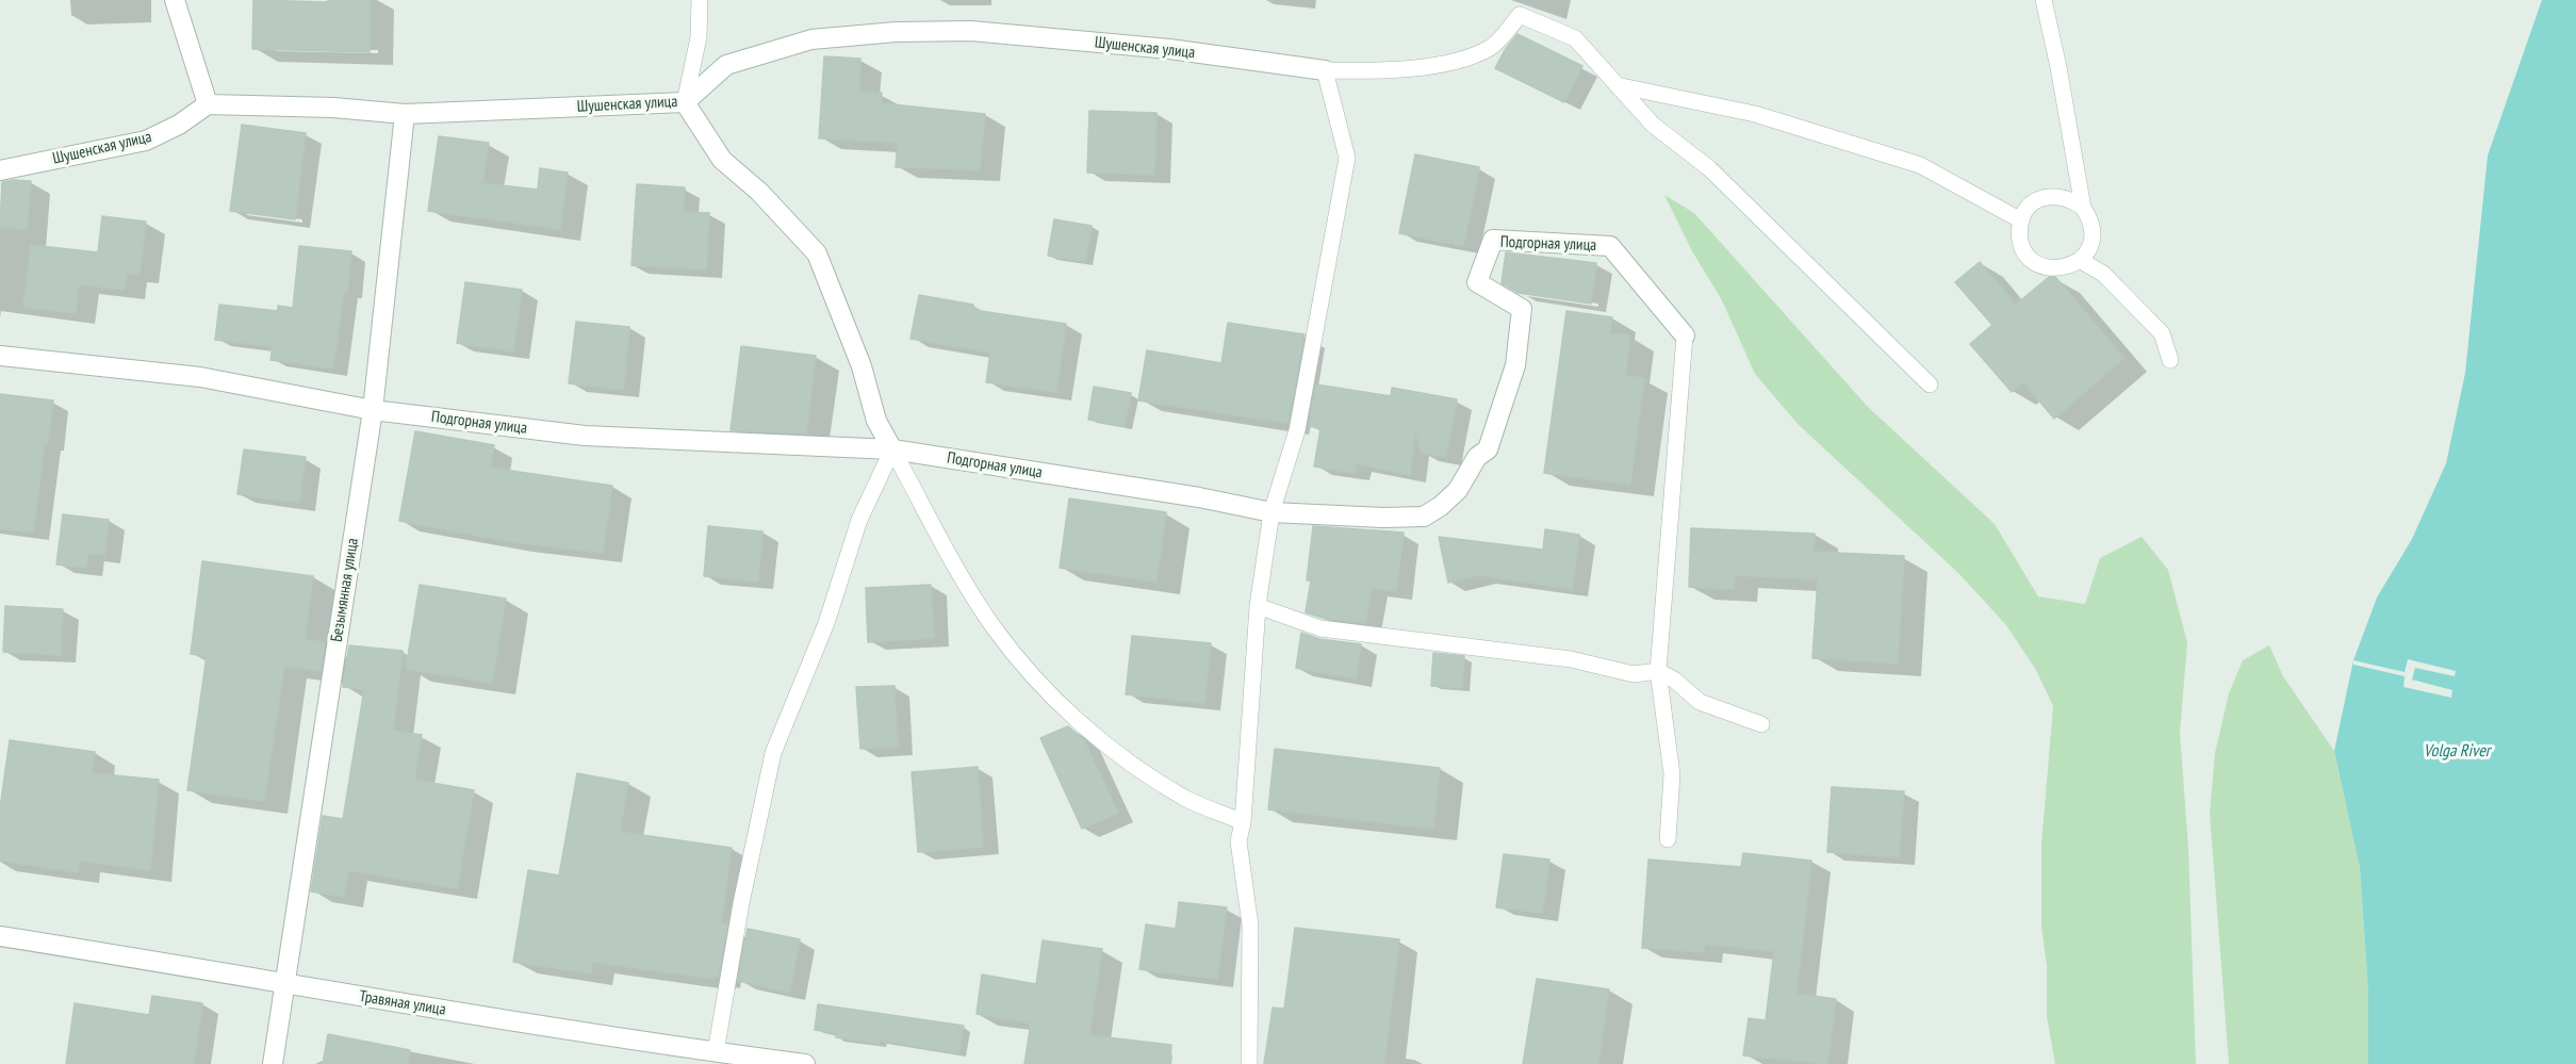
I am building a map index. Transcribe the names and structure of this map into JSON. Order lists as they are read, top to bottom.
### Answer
{
  "streets": {
    "street": [
      "Шушенская улица",
      "Подгорная улица",
      "Безымянная улица",
      "Травяная улица"
    ]
  },
  "crossings": [
    ["Шушенская улица", "Безымянная улица"],
    ["Подгорная улица", "Безымянная улица"],
    ["Безымянная улица", "Травяная улица"]
  ],
  "water": ["Volga River"]
}
